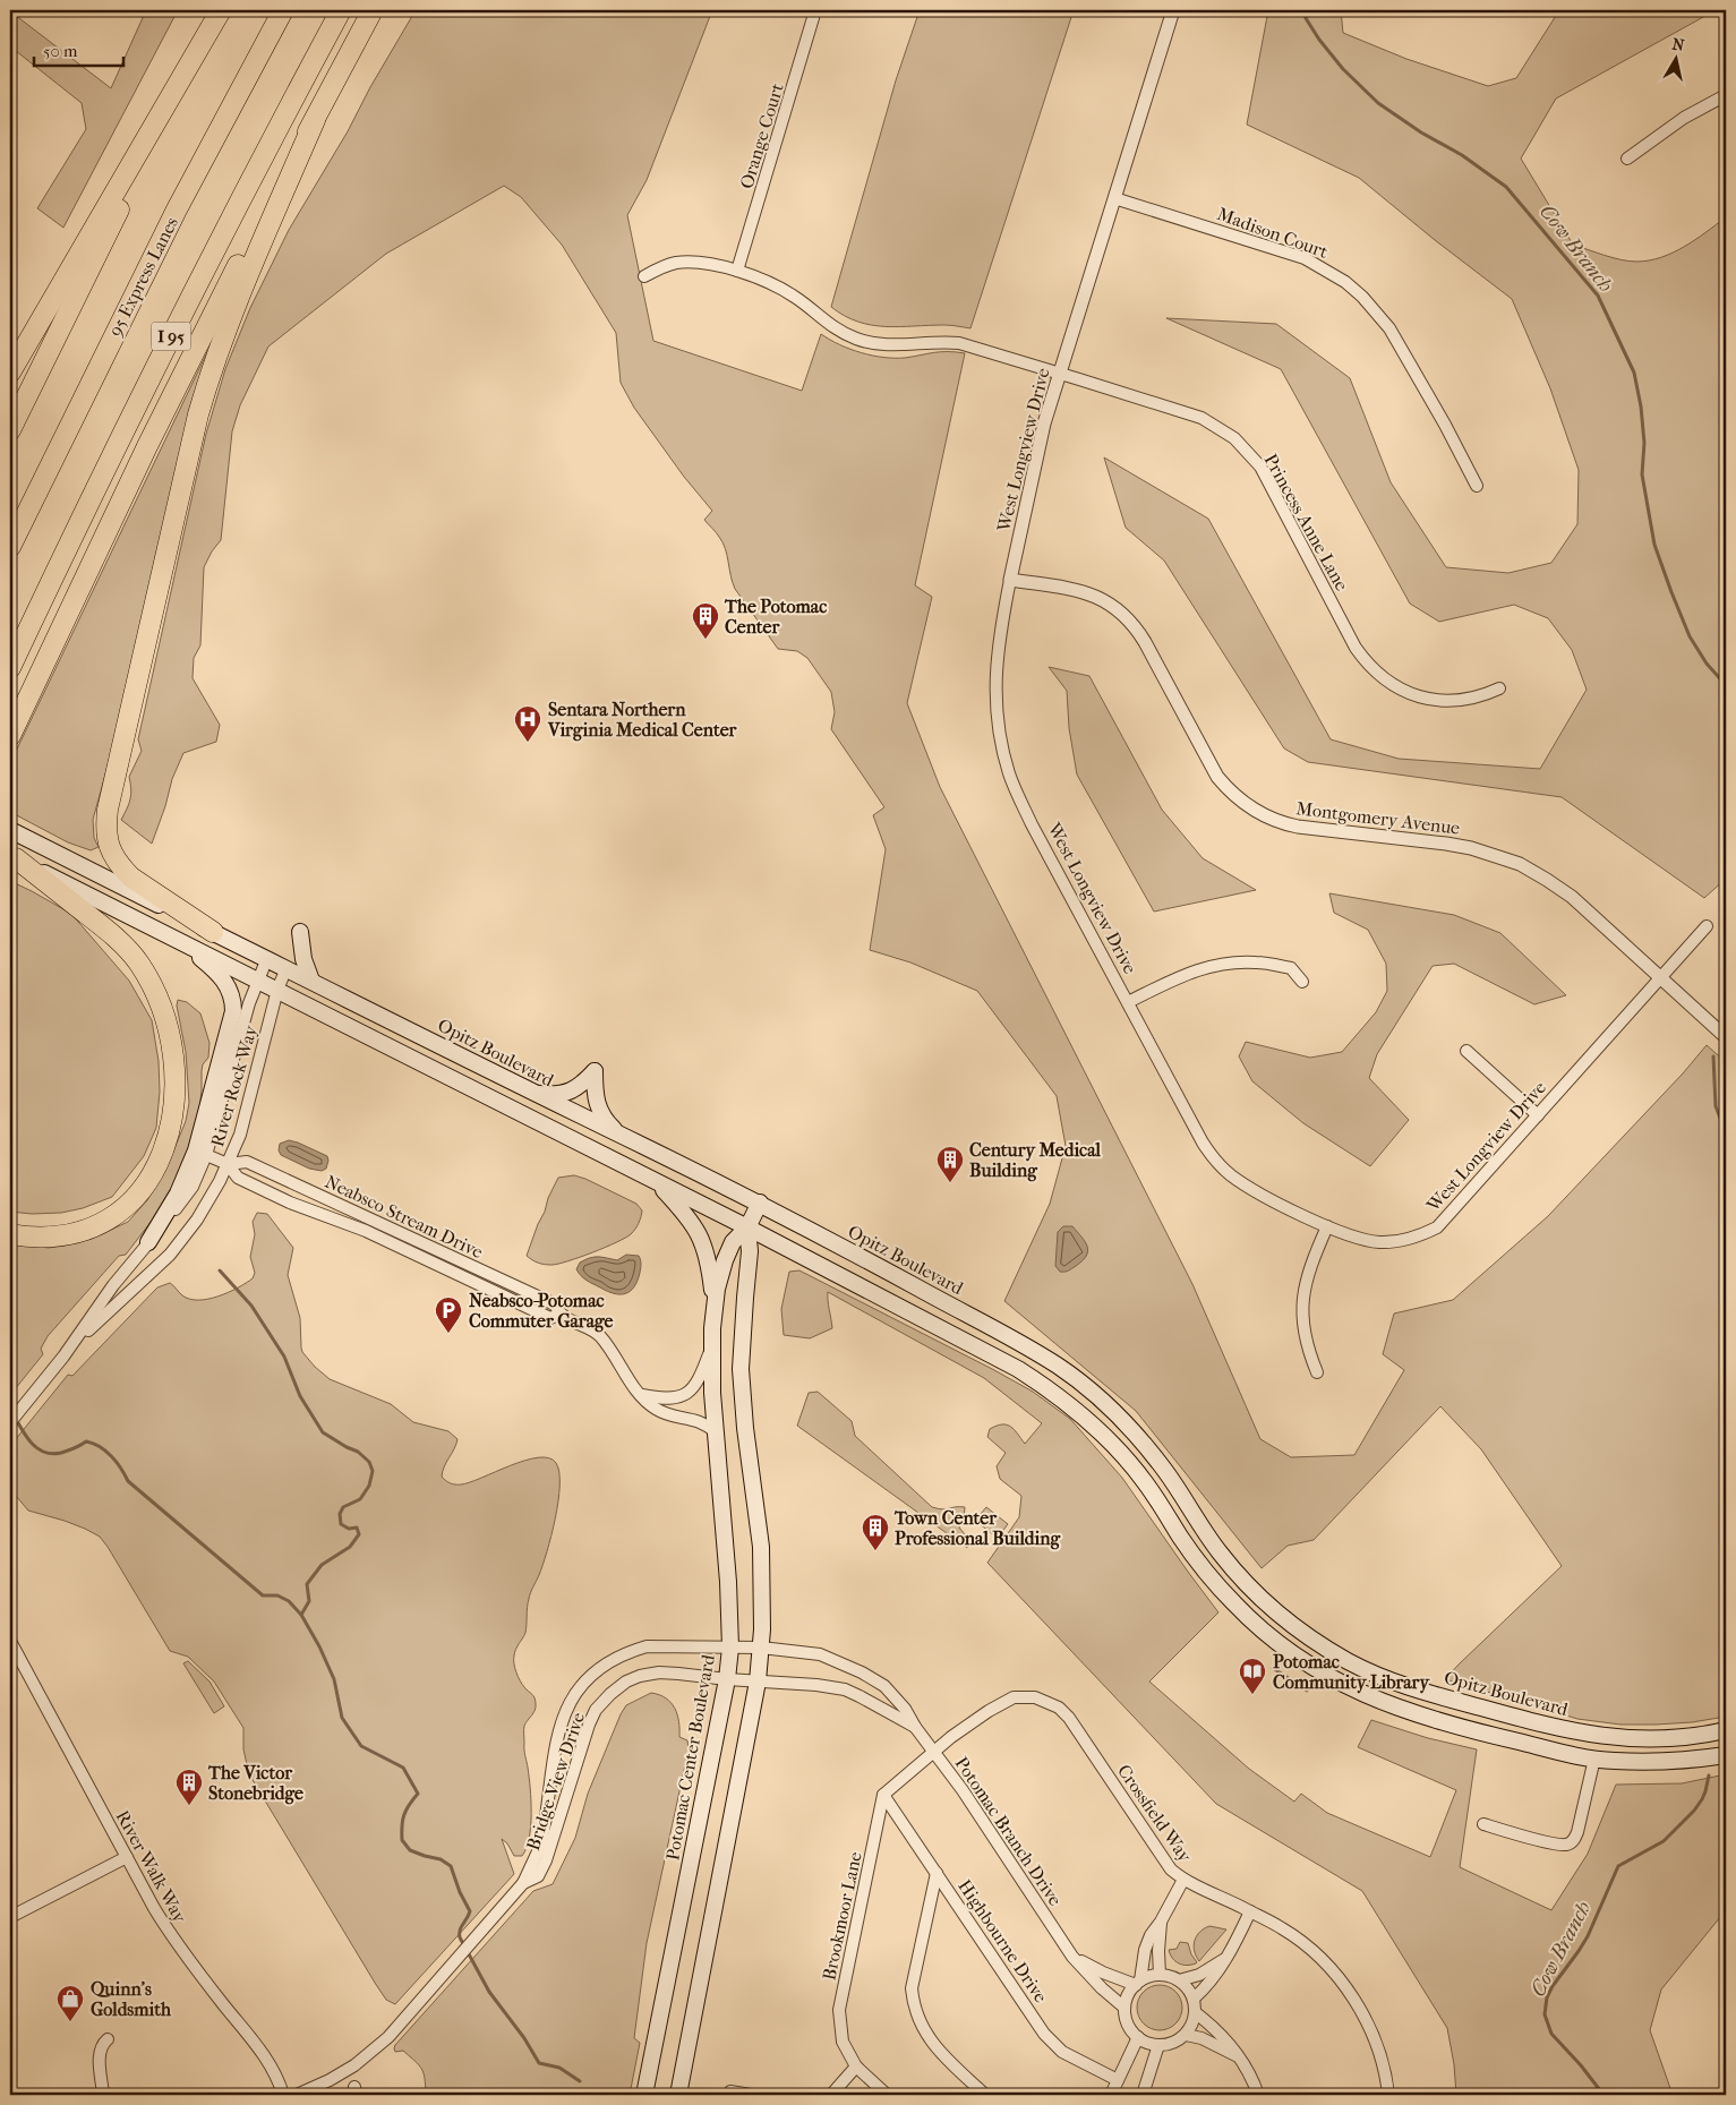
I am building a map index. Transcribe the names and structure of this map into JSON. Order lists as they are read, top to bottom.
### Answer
{
  "streets": {
    "highway": ["95 Express Lanes", "I 95"],
    "main road": ["Opitz Boulevard", "Potomac Center Boulevard"],
    "street": [
      "Orange Court",
      "Madison Court",
      "West Longview Drive",
      "Princess Anne Lane",
      "Montgomery Avenue",
      "River Rock Way",
      "Neabsco Stream Drive",
      "Bridge View Drive",
      "Crossfield Way",
      "Potomac Branch Drive",
      "River Walk Way",
      "Brookmoor Lane",
      "Highbourne Drive"
    ]
  },
  "crossings": [
    ["Orange Court", "Princess Anne Lane"],
    ["Madison Court", "West Longview Drive"],
    ["West Longview Drive", "Princess Anne Lane"],
    ["West Longview Drive", "Montgomery Avenue"],
    ["Opitz Boulevard", "River Rock Way"],
    ["Opitz Boulevard", "Potomac Center Boulevard"],
    ["River Rock Way", "Neabsco Stream Drive"],
    ["Neabsco Stream Drive", "Potomac Center Boulevard"],
    ["Potomac Center Boulevard", "Bridge View Drive"],
    ["Bridge View Drive", "Potomac Branch Drive"],
    ["Crossfield Way", "Potomac Branch Drive"],
    ["Brookmoor Lane", "Highbourne Drive"]
  ],
  "water": ["Cow Branch"],
  "places": {
    "building": [
      "The Potomac Center",
      "Century Medical Building",
      "Town Center Professional Building",
      "The Victor Stonebridge"
    ],
    "hospital": ["Sentara Northern Virginia Medical Center"],
    "parking": ["Neabsco-Potomac Commuter Garage"],
    "library": ["Potomac Community Library"],
    "shop": ["Quinn's Goldsmith"]
  },
  "scale_bar": "50 m",
  "north": "top"
}
